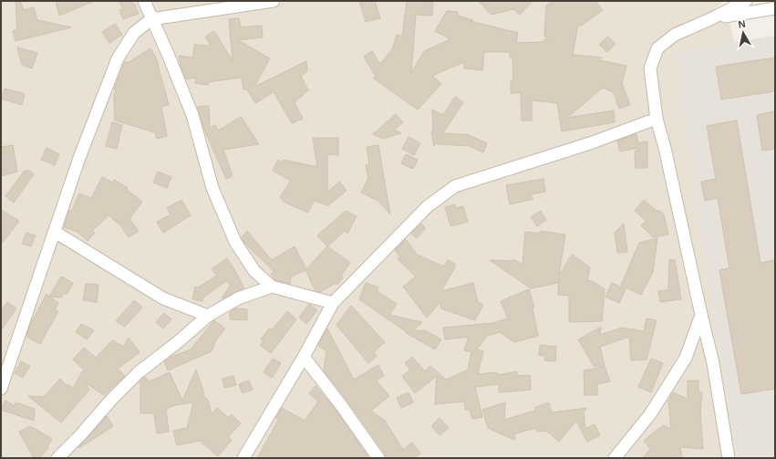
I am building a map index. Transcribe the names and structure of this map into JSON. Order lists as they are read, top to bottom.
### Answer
{
  "north": "top"
}
